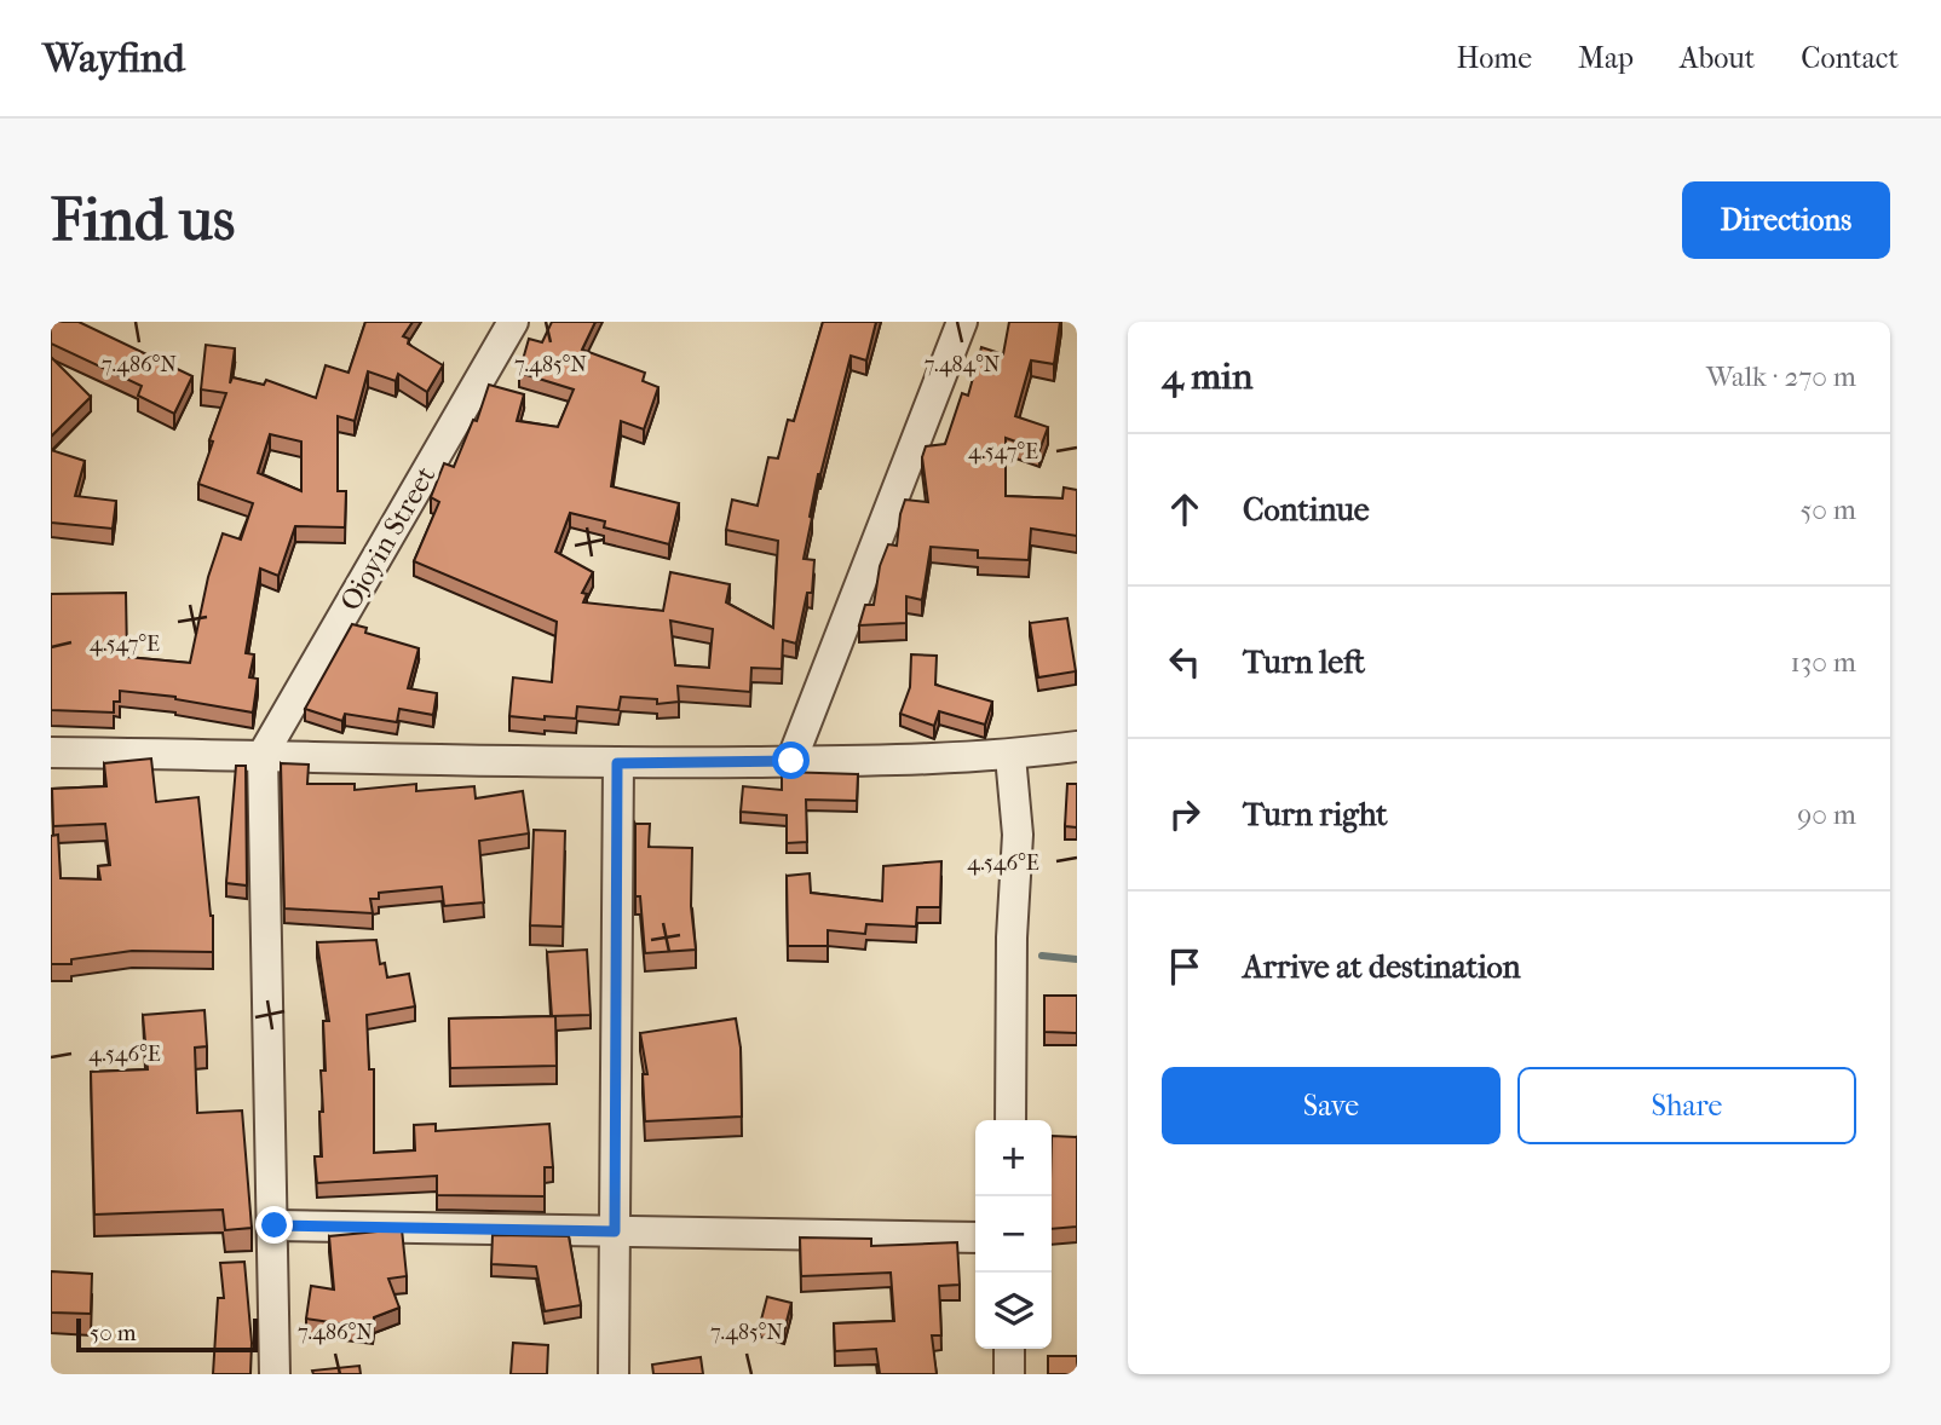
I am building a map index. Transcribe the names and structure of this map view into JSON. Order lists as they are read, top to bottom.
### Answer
{
  "streets": {
    "street": ["Ojoyin Street"]
  },
  "scale_bar": "50 m",
  "page": {
    "header": "Wayfind",
    "nav": [
      "Home",
      "Map",
      "About",
      "Contact"
    ],
    "buttons": [
      "Directions",
      ["Save", "Share"]
    ],
    "title": "Find us",
    "heading": ["4 min", "Walk · 270 m"],
    "list": [
      ["Continue", "50 m"],
      ["Turn left", "130 m"],
      ["Turn right", "90 m"],
      "Arrive at destination"
    ],
    "map_buttons": ["+", "−"],
    "scale": "50 m"
  },
  "coordinates": [
    "7.486°N",
    "7.485°N",
    "7.484°N",
    "4.547°E",
    "4.546°E"
  ]
}
